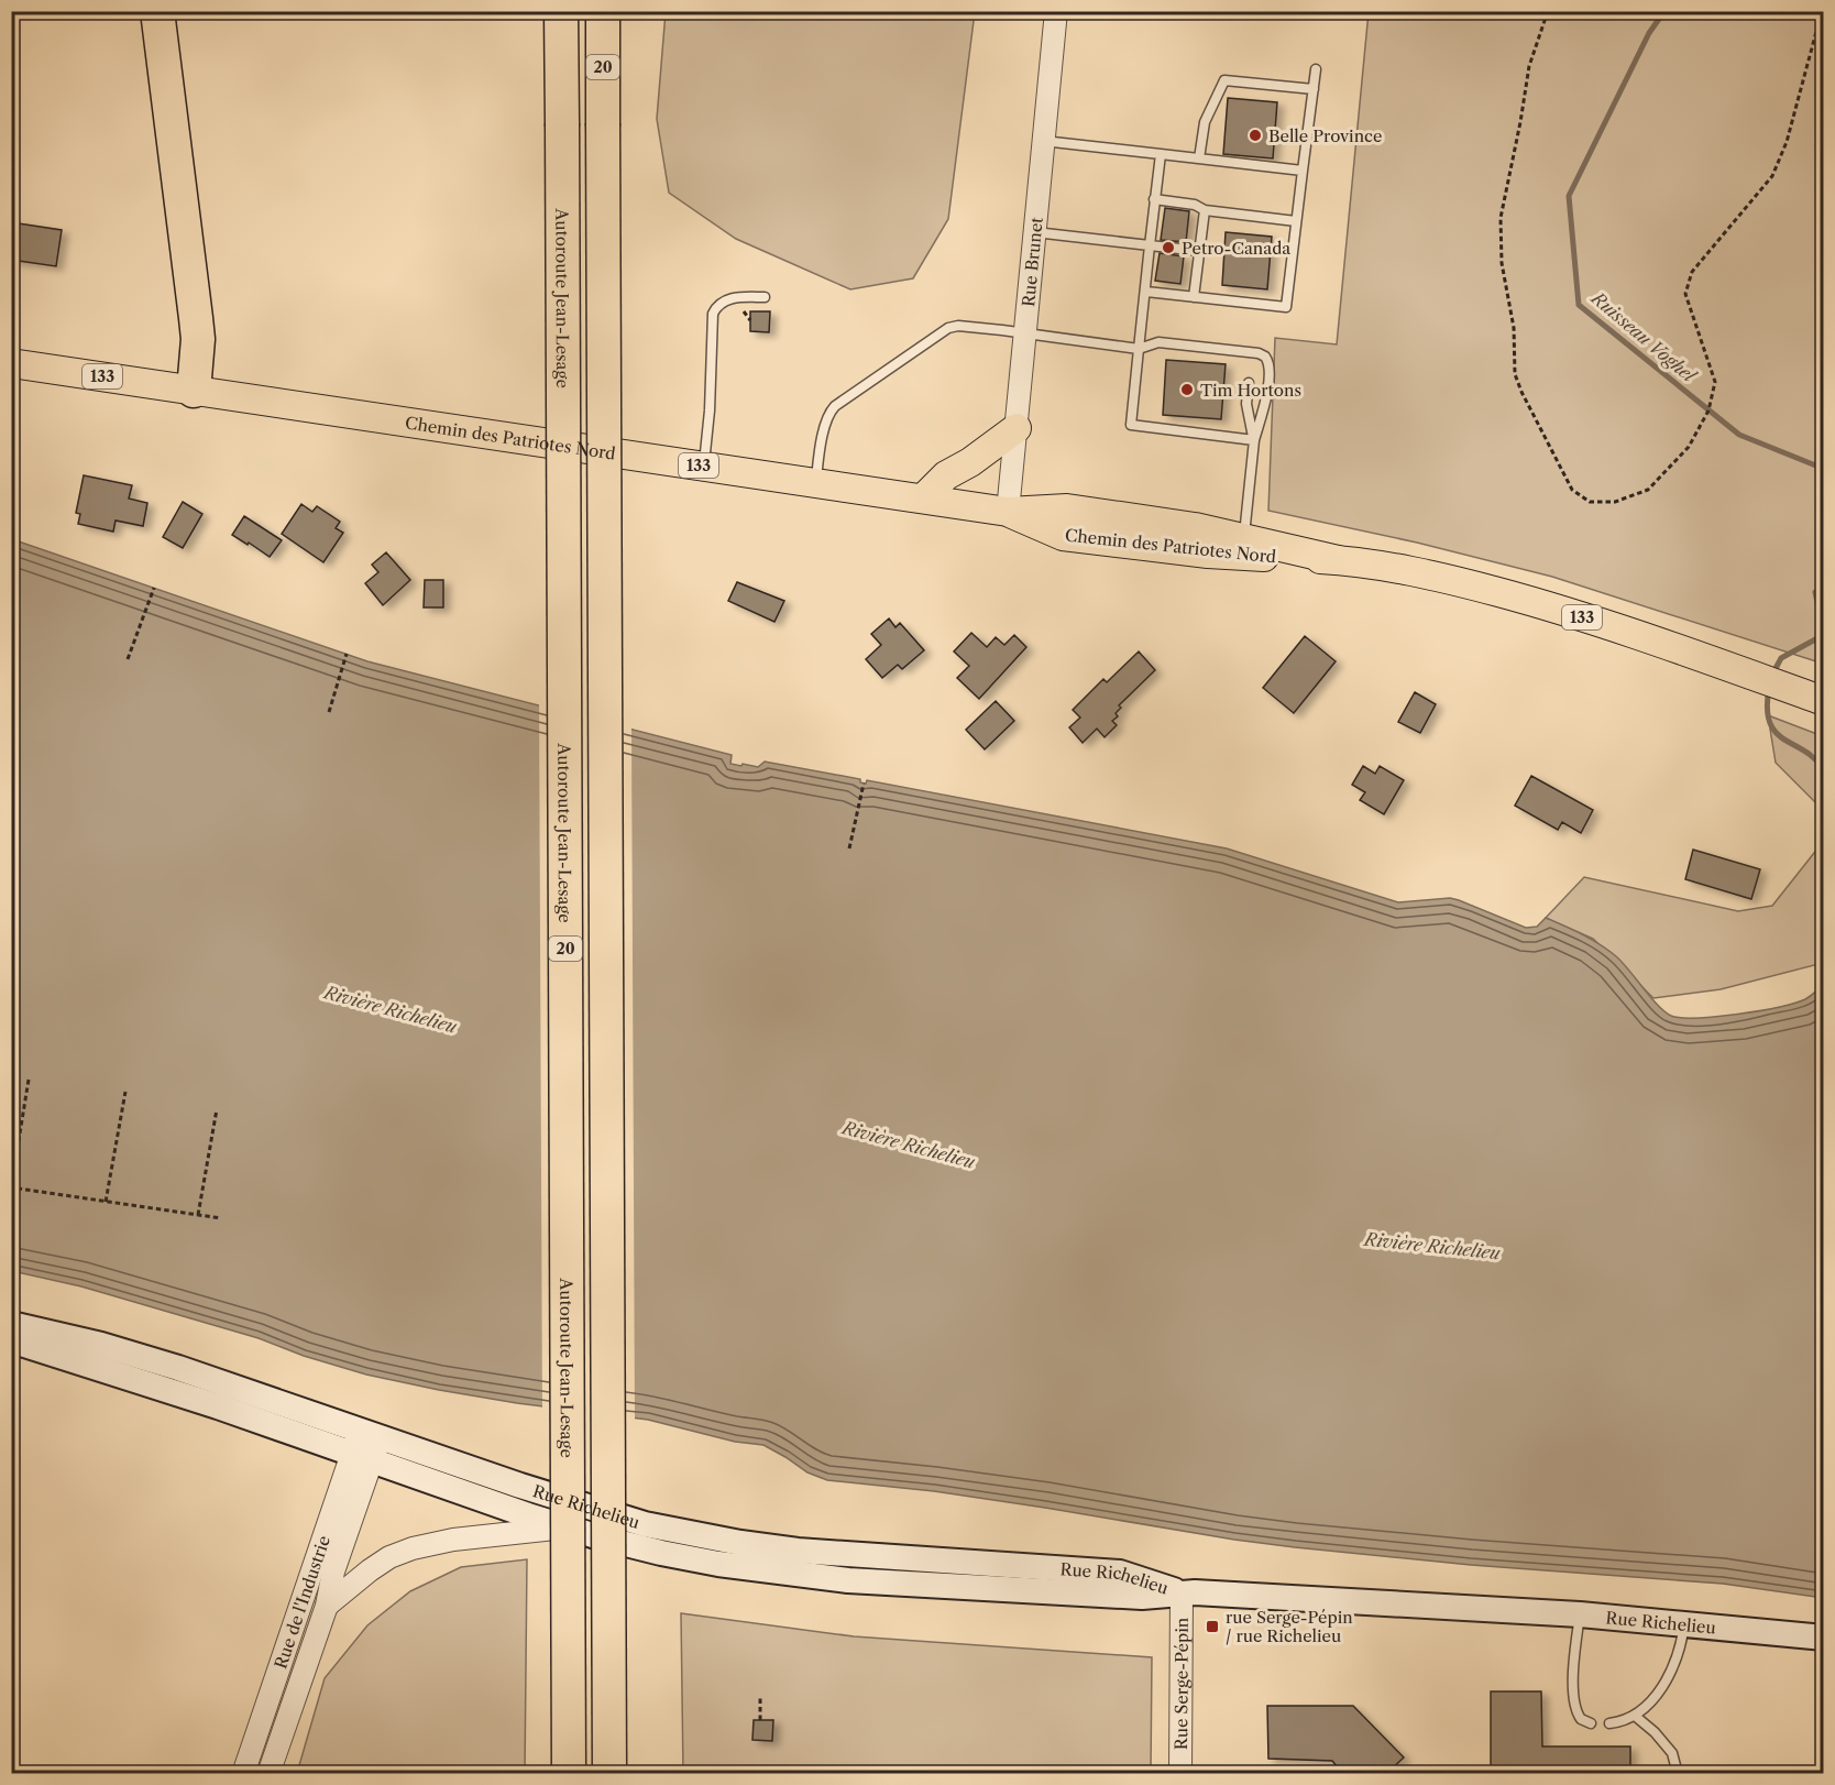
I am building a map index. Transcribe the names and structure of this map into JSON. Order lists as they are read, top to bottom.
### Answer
{
  "streets": {
    "highway": ["20", "Autoroute Jean-Lesage"],
    "main road": ["133", "Chemin des Patriotes Nord", "Rue Richelieu"],
    "street": ["Rue Brunet", "Rue de l'Industrie", "Rue Serge-Pépin"]
  },
  "crossings": [
    ["Rue Brunet", "Chemin des Patriotes Nord"],
    ["Rue Richelieu", "Rue de l'Industrie"],
    ["Rue Richelieu", "Rue Serge-Pépin"]
  ],
  "water": ["Ruisseau Voghel", "Rivière Richelieu"],
  "places": {
    "other": ["Belle Province", "Petro-Canada", "Tim Hortons"],
    "transit": ["rue Serge-Pépin / rue Richelieu"]
  }
}
